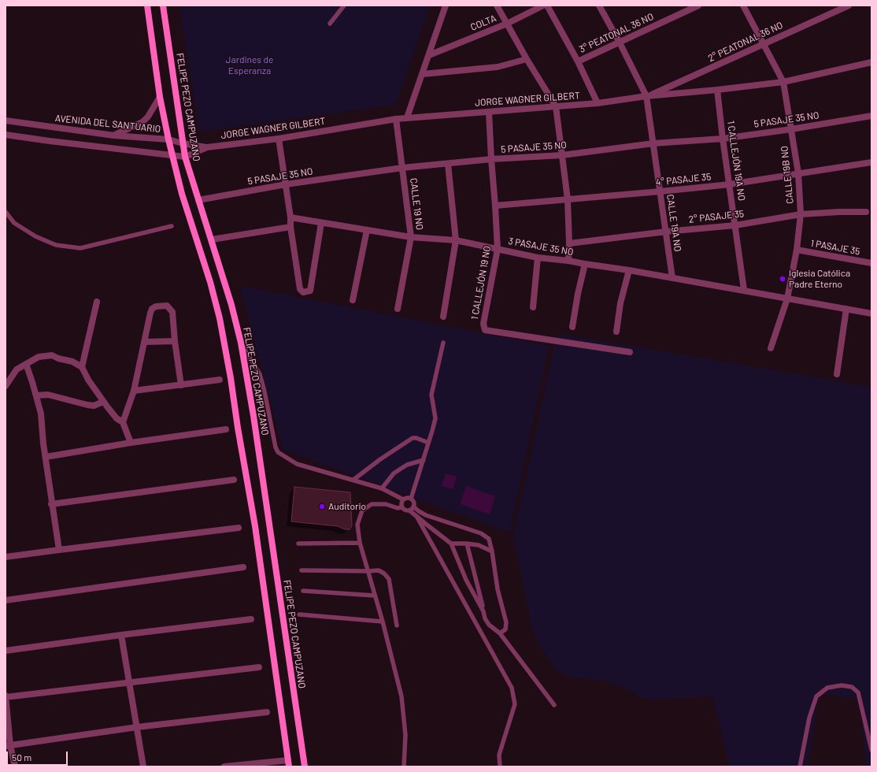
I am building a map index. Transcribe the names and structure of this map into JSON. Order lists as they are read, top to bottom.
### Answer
{
  "streets": {
    "main road": ["FELIPE PEZO CAMPUZANO"],
    "street": [
      "COLTA",
      "3° PEATONAL 36 NO",
      "2° PEATONAL 36 NO",
      "JORGE WAGNER GILBERT",
      "5 PASAJE 35 NO",
      "AVENIDA DEL SANTUARIO",
      "1 CALLEJÓN 19A NO",
      "CALLE 19B NO",
      "4° PASAJE 35",
      "CALLE 19 NO",
      "2° PASAJE 35",
      "CALLE 19A NO",
      "3 PASAJE 35 NO",
      "1 PASAJE 35",
      "1 CALLEJÓN 19 NO"
    ]
  },
  "crossings": [
    ["2° PEATONAL 36 NO", "JORGE WAGNER GILBERT"],
    ["2° PEATONAL 36 NO", "CALLE 19B NO"],
    ["2° PEATONAL 36 NO", "CALLE 19A NO"],
    ["JORGE WAGNER GILBERT", "FELIPE PEZO CAMPUZANO"],
    ["JORGE WAGNER GILBERT", "AVENIDA DEL SANTUARIO"],
    ["JORGE WAGNER GILBERT", "1 CALLEJÓN 19A NO"],
    ["JORGE WAGNER GILBERT", "CALLE 19B NO"],
    ["JORGE WAGNER GILBERT", "CALLE 19 NO"],
    ["JORGE WAGNER GILBERT", "CALLE 19A NO"],
    ["JORGE WAGNER GILBERT", "1 CALLEJÓN 19 NO"],
    ["FELIPE PEZO CAMPUZANO", "5 PASAJE 35 NO"],
    ["FELIPE PEZO CAMPUZANO", "AVENIDA DEL SANTUARIO"],
    ["5 PASAJE 35 NO", "1 CALLEJÓN 19A NO"],
    ["5 PASAJE 35 NO", "CALLE 19B NO"],
    ["5 PASAJE 35 NO", "CALLE 19 NO"],
    ["5 PASAJE 35 NO", "CALLE 19A NO"],
    ["5 PASAJE 35 NO", "1 CALLEJÓN 19 NO"],
    ["1 CALLEJÓN 19A NO", "4° PASAJE 35"],
    ["1 CALLEJÓN 19A NO", "2° PASAJE 35"],
    ["1 CALLEJÓN 19A NO", "3 PASAJE 35 NO"],
    ["CALLE 19B NO", "4° PASAJE 35"],
    ["CALLE 19B NO", "2° PASAJE 35"],
    ["CALLE 19B NO", "3 PASAJE 35 NO"],
    ["CALLE 19B NO", "1 PASAJE 35"],
    ["4° PASAJE 35", "CALLE 19A NO"],
    ["4° PASAJE 35", "1 CALLEJÓN 19 NO"],
    ["CALLE 19 NO", "3 PASAJE 35 NO"],
    ["2° PASAJE 35", "CALLE 19A NO"],
    ["CALLE 19A NO", "3 PASAJE 35 NO"],
    ["3 PASAJE 35 NO", "1 CALLEJÓN 19 NO"]
  ],
  "parks": ["Jardines de Esperanza"],
  "places": ["Iglesia Católica Padre Eterno", "Auditorio"],
  "scale_bar": "50 m"
}
